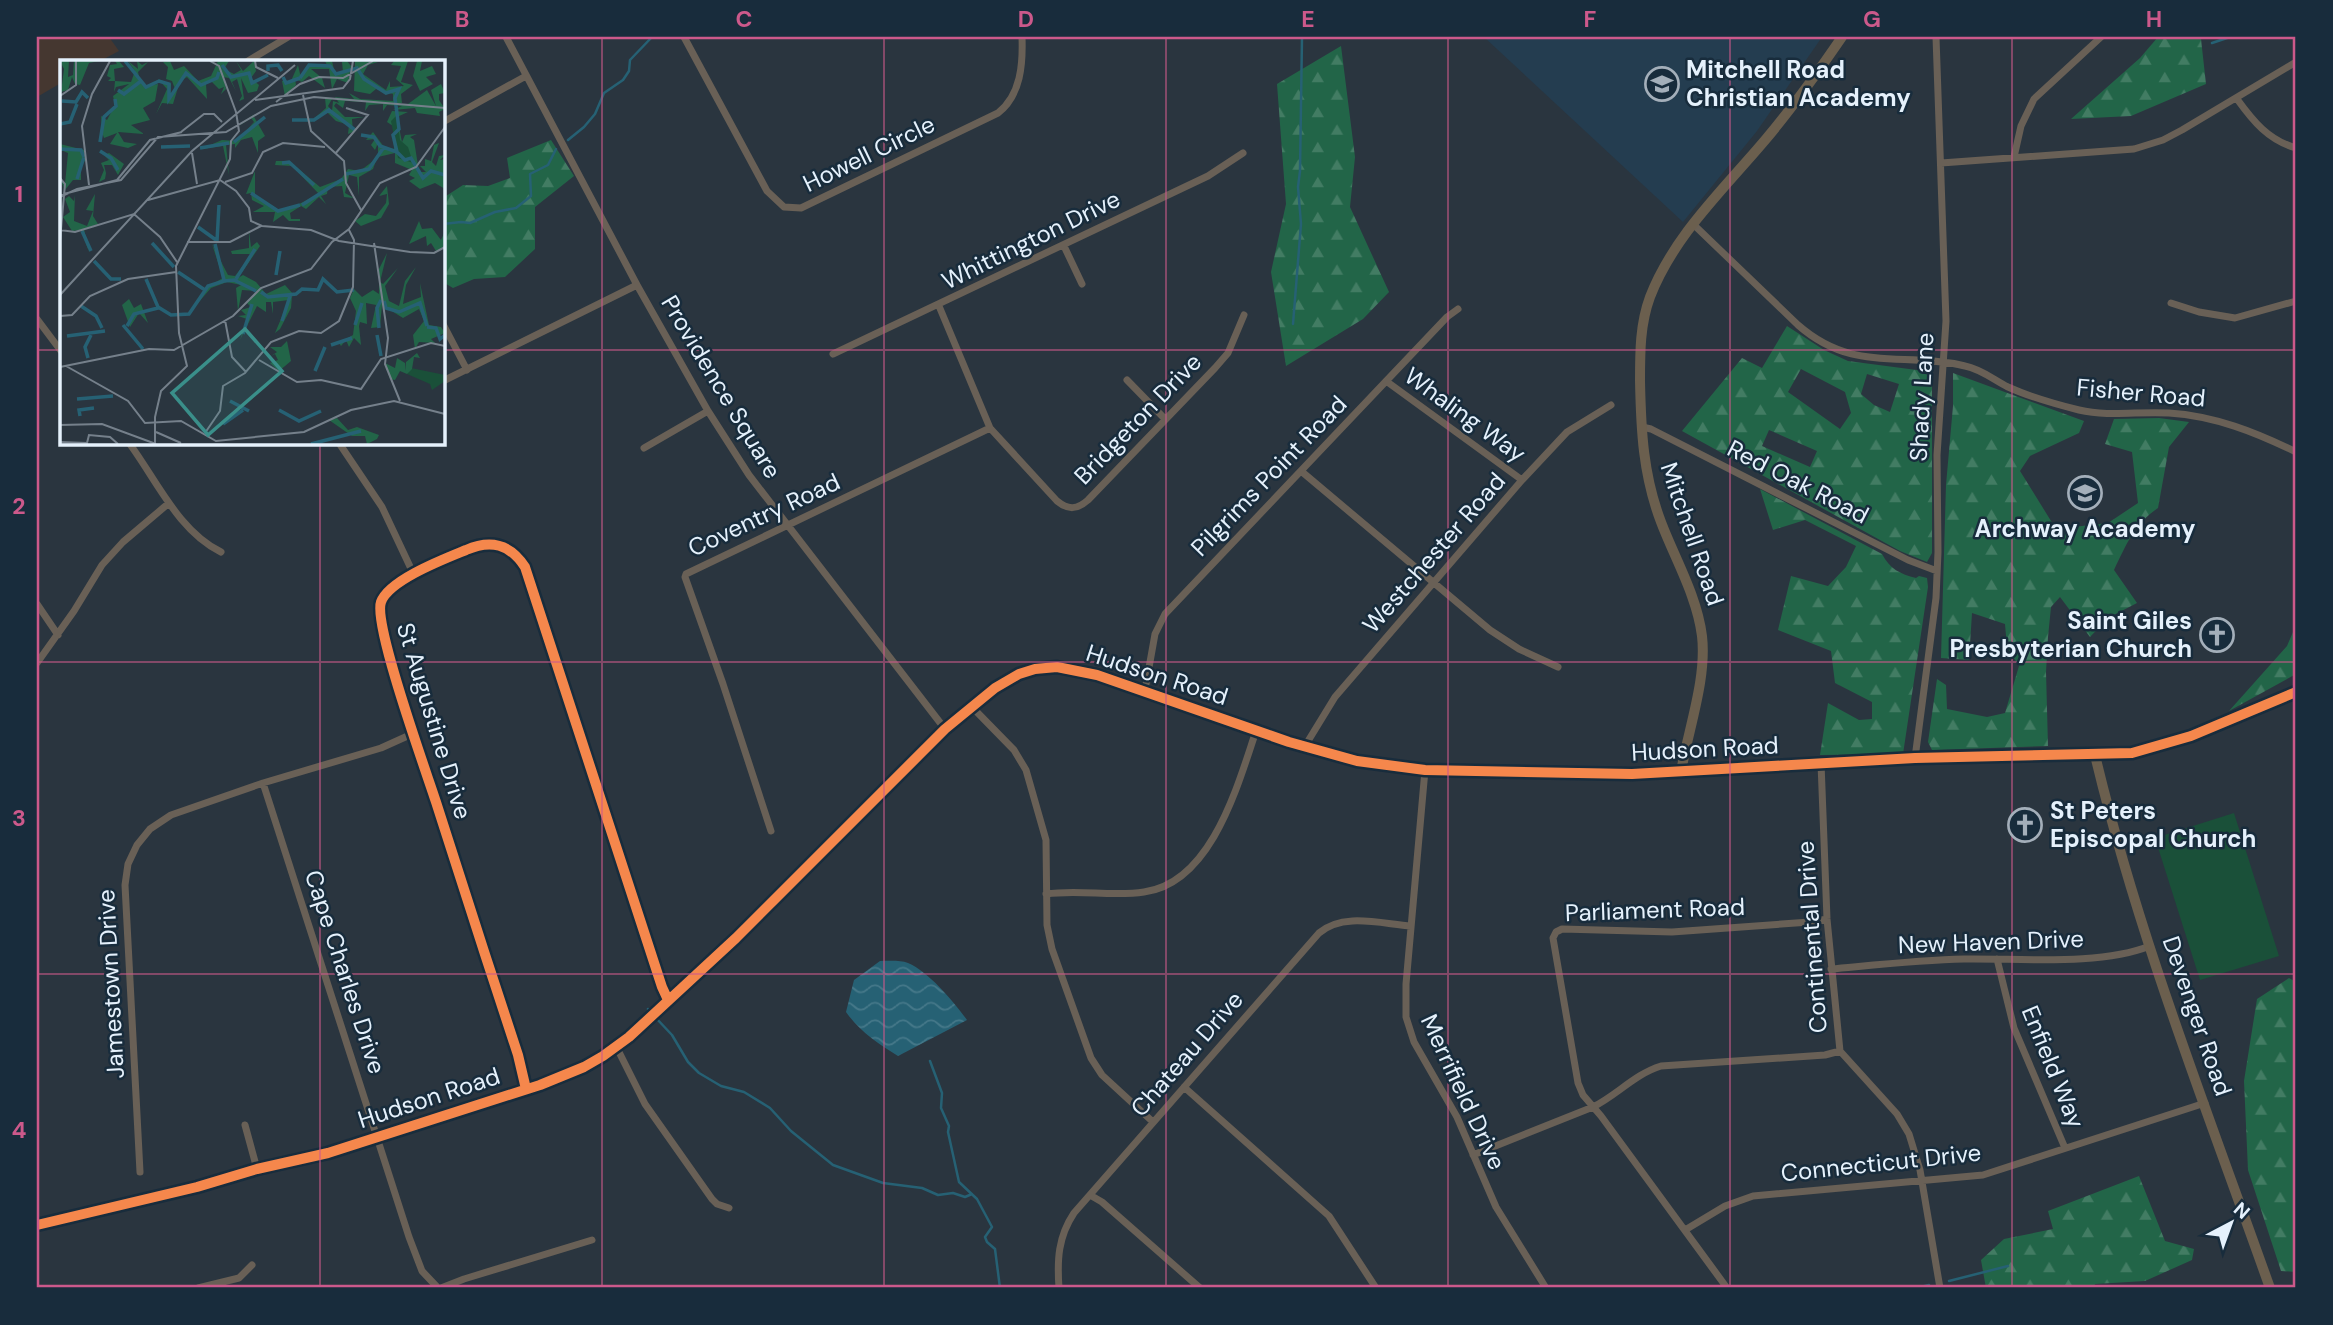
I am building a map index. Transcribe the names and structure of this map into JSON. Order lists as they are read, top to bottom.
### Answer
{
  "streets": {
    "street": [
      "Howell Circle",
      "Whittington Drive",
      "Providence Square",
      "Fisher Road",
      "Shady Lane",
      "Whaling Way",
      "Bridgeton Drive",
      "Pilgrims Point Road",
      "Red Oak Road",
      "Coventry Road",
      "Mitchell Road",
      "Westchester Road",
      "Hudson Road",
      "St Augustine Drive",
      "Parliament Road",
      "Continental Drive",
      "New Haven Drive",
      "Cape Charles Drive",
      "Jamestown Drive",
      "Devenger Road",
      "Chateau Drive",
      "Enfield Way",
      "Merrifield Drive",
      "Connecticut Drive"
    ]
  },
  "crossings": [
    ["Whittington Drive", "Bridgeton Drive"],
    ["Providence Square", "Coventry Road"],
    ["Providence Square", "Hudson Road"],
    ["Fisher Road", "Shady Lane"],
    ["Fisher Road", "Mitchell Road"],
    ["Shady Lane", "Red Oak Road"],
    ["Shady Lane", "Hudson Road"],
    ["Whaling Way", "Pilgrims Point Road"],
    ["Whaling Way", "Westchester Road"],
    ["Bridgeton Drive", "Coventry Road"],
    ["Pilgrims Point Road", "Hudson Road"],
    ["Red Oak Road", "Mitchell Road"],
    ["Mitchell Road", "Hudson Road"],
    ["Westchester Road", "Hudson Road"],
    ["Hudson Road", "St Augustine Drive"],
    ["Hudson Road", "Continental Drive"],
    ["Hudson Road", "Cape Charles Drive"],
    ["Hudson Road", "Devenger Road"],
    ["Hudson Road", "Merrifield Drive"],
    ["St Augustine Drive", "Jamestown Drive"],
    ["Parliament Road", "Continental Drive"],
    ["Parliament Road", "Connecticut Drive"],
    ["Continental Drive", "New Haven Drive"],
    ["Continental Drive", "Connecticut Drive"],
    ["New Haven Drive", "Devenger Road"],
    ["New Haven Drive", "Enfield Way"],
    ["Cape Charles Drive", "Jamestown Drive"],
    ["Devenger Road", "Connecticut Drive"],
    ["Chateau Drive", "Merrifield Drive"],
    ["Enfield Way", "Connecticut Drive"]
  ],
  "places": {
    "school or university": ["Mitchell Road Christian Academy", "Archway Academy"],
    "church": ["Saint Giles Presbyterian Church", "St Peters Episcopal Church"]
  },
  "north": "top right",
  "grid": {
    "columns": [
      "A",
      "B",
      "C",
      "D",
      "E",
      "F",
      "G",
      "H"
    ],
    "rows": [
      "1",
      "2",
      "3",
      "4"
    ]
  }
}
